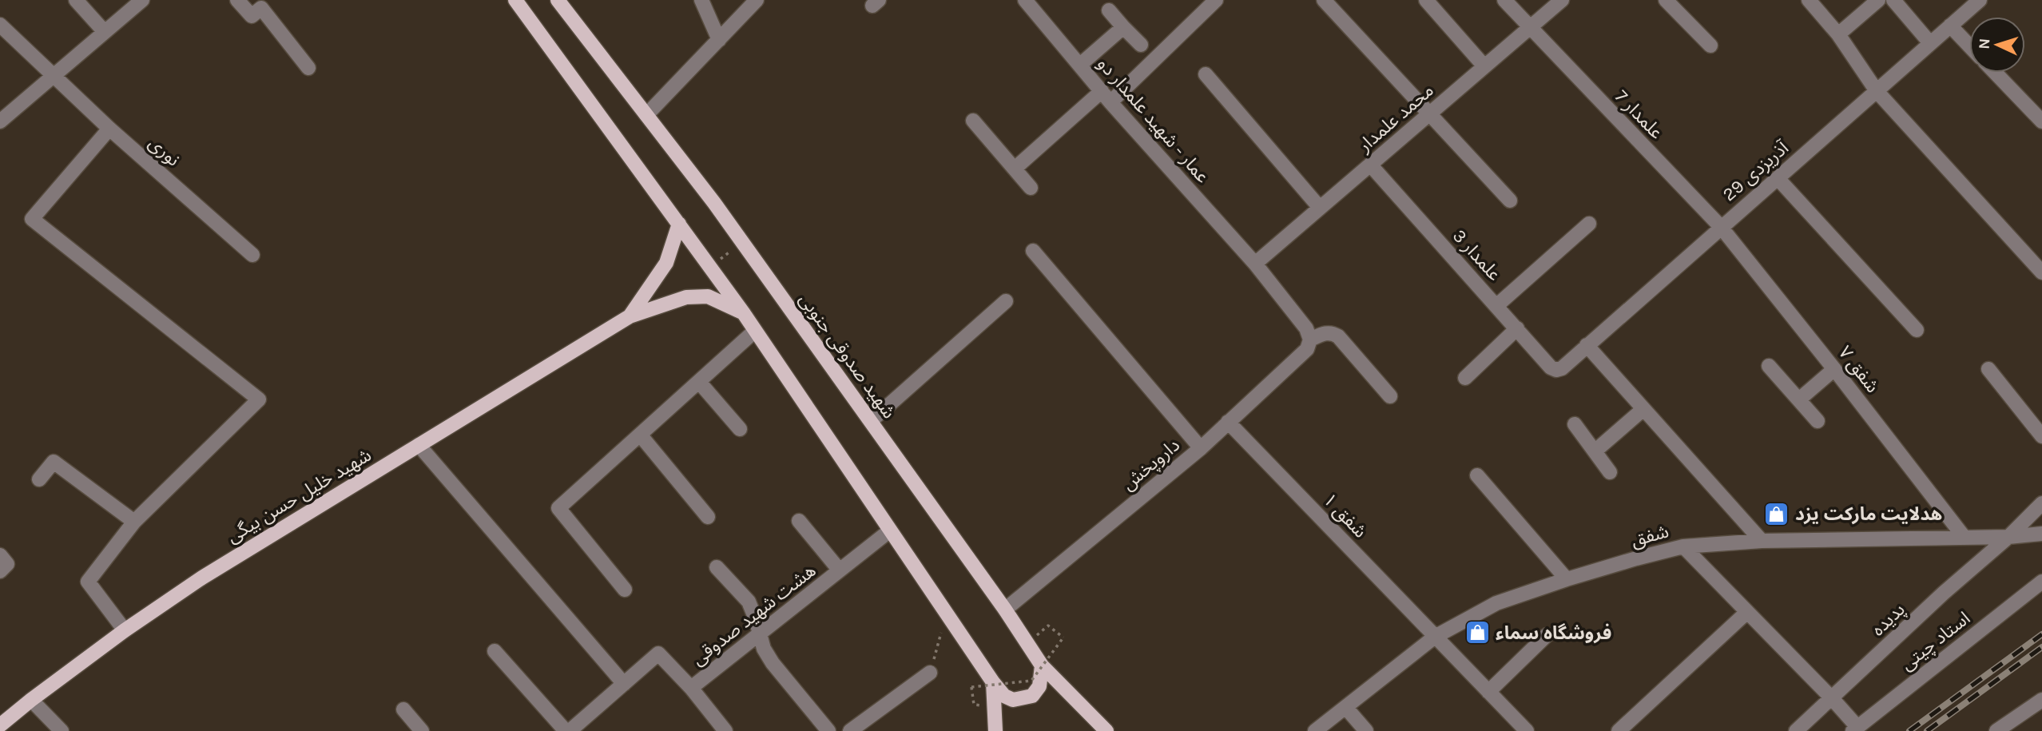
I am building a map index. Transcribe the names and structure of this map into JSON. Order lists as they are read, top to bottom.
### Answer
{
  "streets": {
    "main road": ["شهید صدوقی جنوبی", "شهید خلیل حسن بیگی"],
    "street": [
      "علمدار 7",
      "محمد علمدار",
      "عمار - شهید علمدار دو",
      "نوری",
      "آذریزدی 29",
      "علمدار 3",
      "شفق ۷",
      "داروپخش",
      "شفق ۱",
      "شفق",
      "هشت شهید صدوقی",
      "پدیده",
      "استاد چیتی"
    ]
  },
  "crossings": [
    ["علمدار 7", "محمد علمدار"],
    ["علمدار 7", "آذریزدی 29"],
    ["علمدار 7", "شفق ۷"],
    ["محمد علمدار", "عمار - شهید علمدار دو"],
    ["محمد علمدار", "علمدار 3"],
    ["عمار - شهید علمدار دو", "داروپخش"],
    ["آذریزدی 29", "علمدار 3"],
    ["آذریزدی 29", "شفق ۷"],
    ["شهید صدوقی جنوبی", "داروپخش"],
    ["شفق ۷", "شفق"],
    ["داروپخش", "شفق ۱"],
    ["شفق ۱", "شفق"],
    ["شفق", "پدیده"]
  ],
  "places": {
    "shop": ["هدلایت مارکت یزد", "فروشگاه سماء"]
  },
  "north": "left"
}
